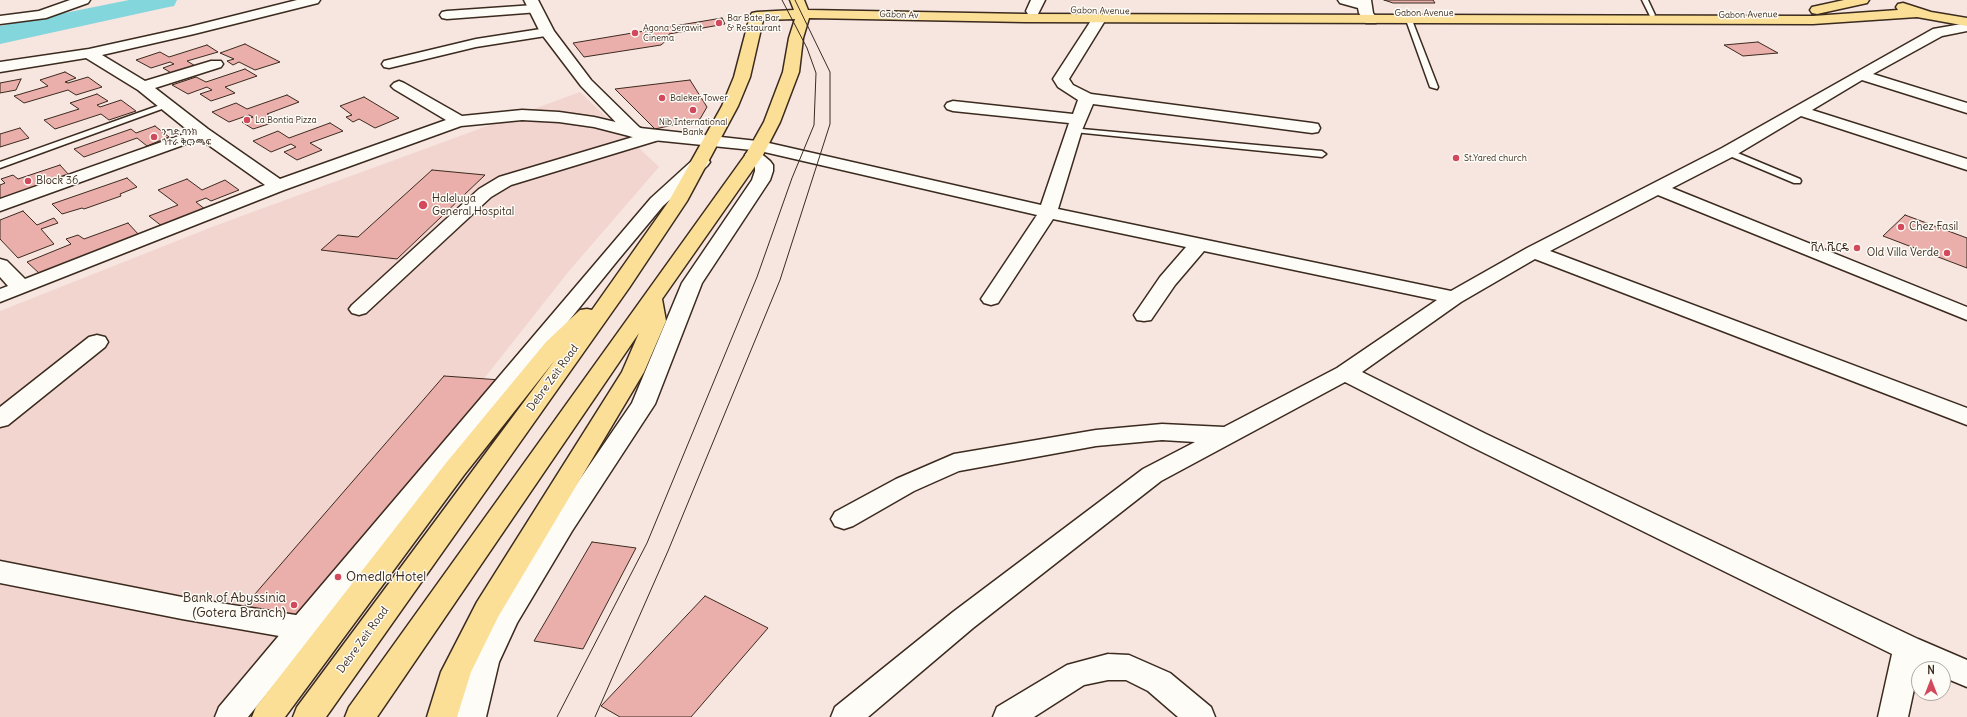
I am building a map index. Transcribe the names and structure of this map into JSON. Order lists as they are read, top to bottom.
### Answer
{
  "streets": {
    "main road": ["Gabon Avenue", "Gabon Av", "Debre Zeit Road"]
  },
  "crossings": [
    ["Gabon Avenue", "Gabon Av"],
    ["Gabon Av", "Debre Zeit Road"]
  ],
  "places": [
    "Bar Bate Bar & Restaurant",
    "Agona Serawit Cinema",
    "Baleker Tower",
    "Nib International Bank",
    "La Bontia Pizza",
    "ንግድ ባንክ ጎተራ ቅርንጫፍ",
    "St.Yared church",
    "Block 36",
    "Haleluya General Hospital",
    "Chez Fasil",
    "ቪላ ቬርዴ",
    "Old Villa Verde",
    "Omedla Hotel",
    "Bank of Abyssinia (Gotera Branch)"
  ],
  "north": "top"
}
